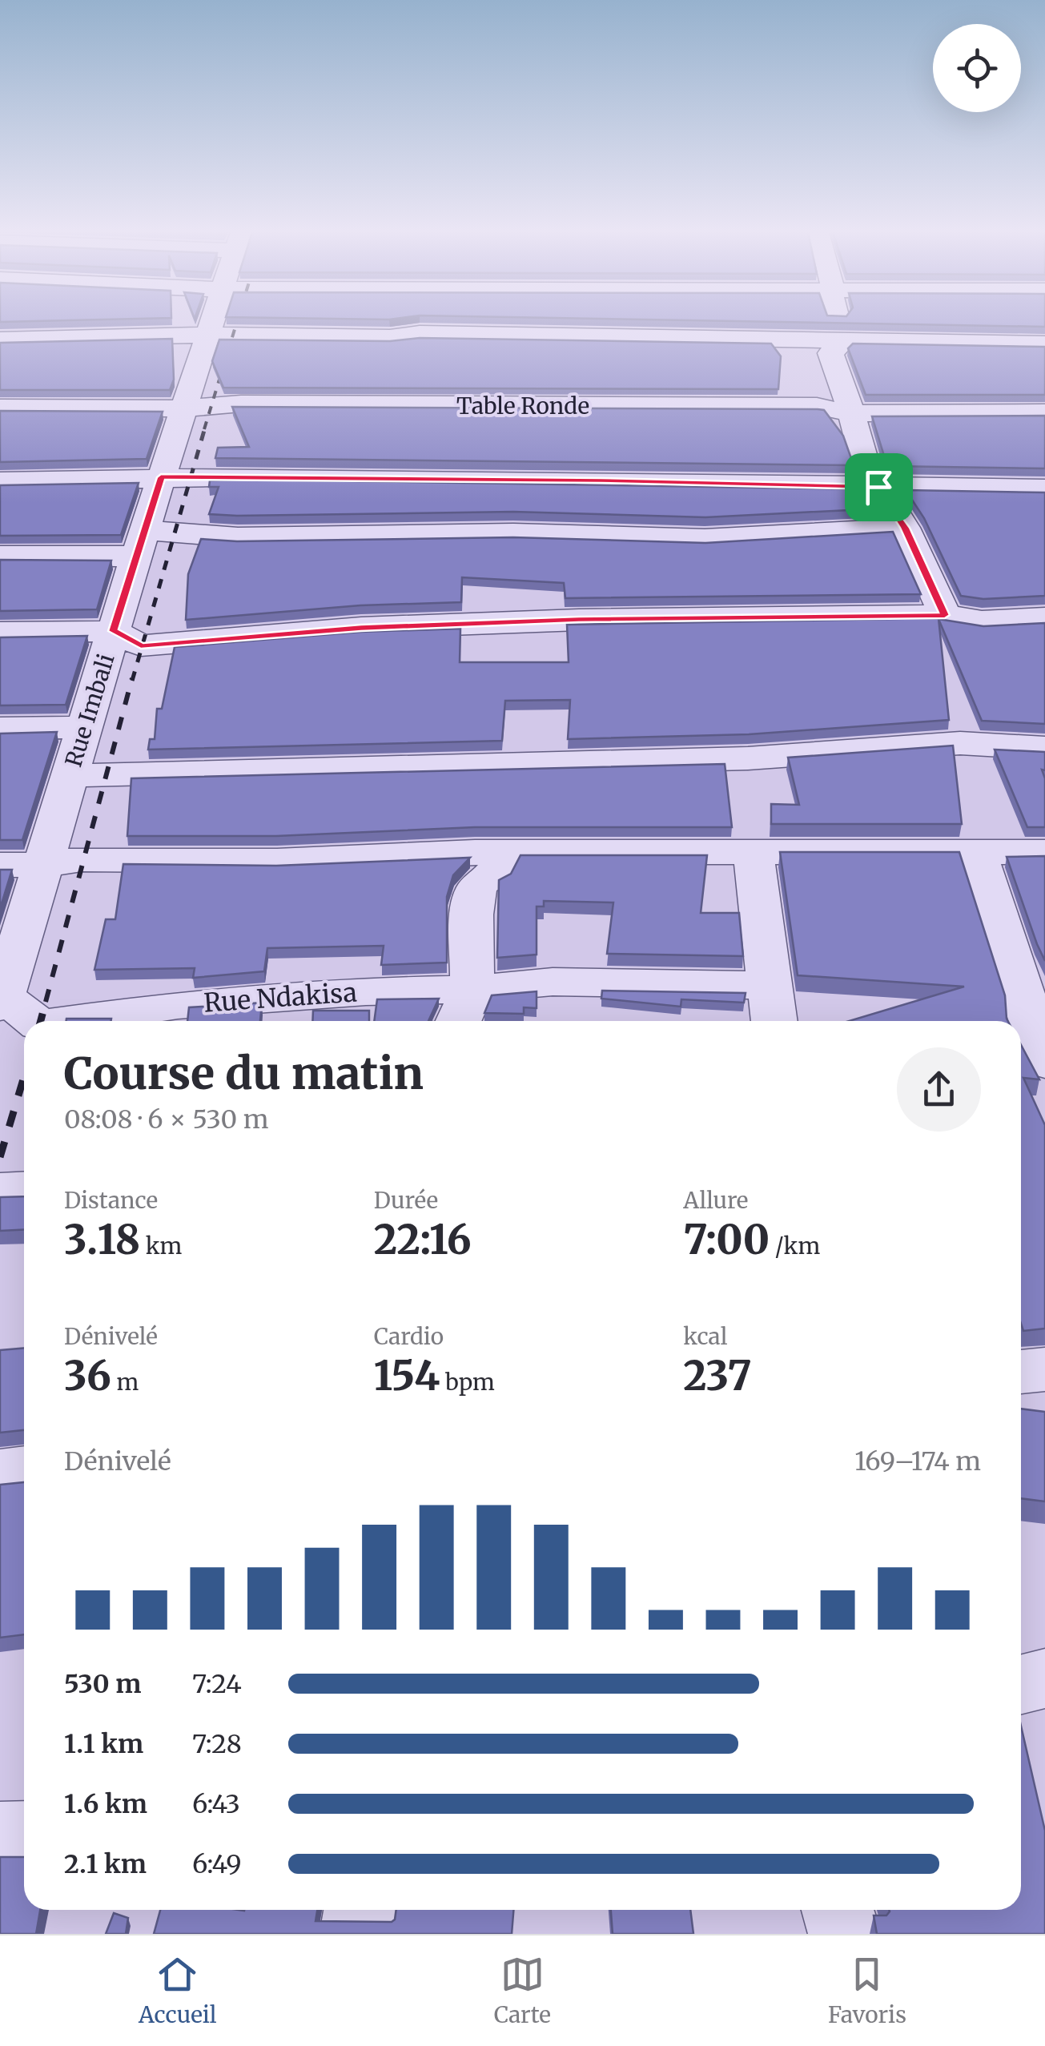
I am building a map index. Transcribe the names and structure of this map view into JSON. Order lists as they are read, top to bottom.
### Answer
{
  "streets": {
    "street": ["Table Ronde", "Rue Imbali", "Rue Ndakisa"]
  },
  "crossings": [
    ["Table Ronde", "Rue Imbali"],
    ["Rue Imbali", "Rue Ndakisa"]
  ],
  "page": {
    "heading": ["Course du matin", "08:08 · 6 × 530 m"],
    "stats": [
      ["Distance", "3.18 km"],
      ["Durée", "22:16"],
      ["Allure", "7:00 /km"],
      ["Dénivelé", "36 m"],
      ["Cardio", "154 bpm"],
      ["kcal", "237"]
    ],
    "chart": ["Dénivelé", "169–174 m"],
    "list": [
      {
        "name": "530 m",
        "note": "7:24"
      },
      {
        "name": "1.1 km",
        "note": "7:28"
      },
      {
        "name": "1.6 km",
        "note": "6:43"
      },
      {
        "name": "2.1 km",
        "note": "6:49"
      }
    ],
    "tabs": ["Accueil", "Carte", "Favoris"]
  }
}
